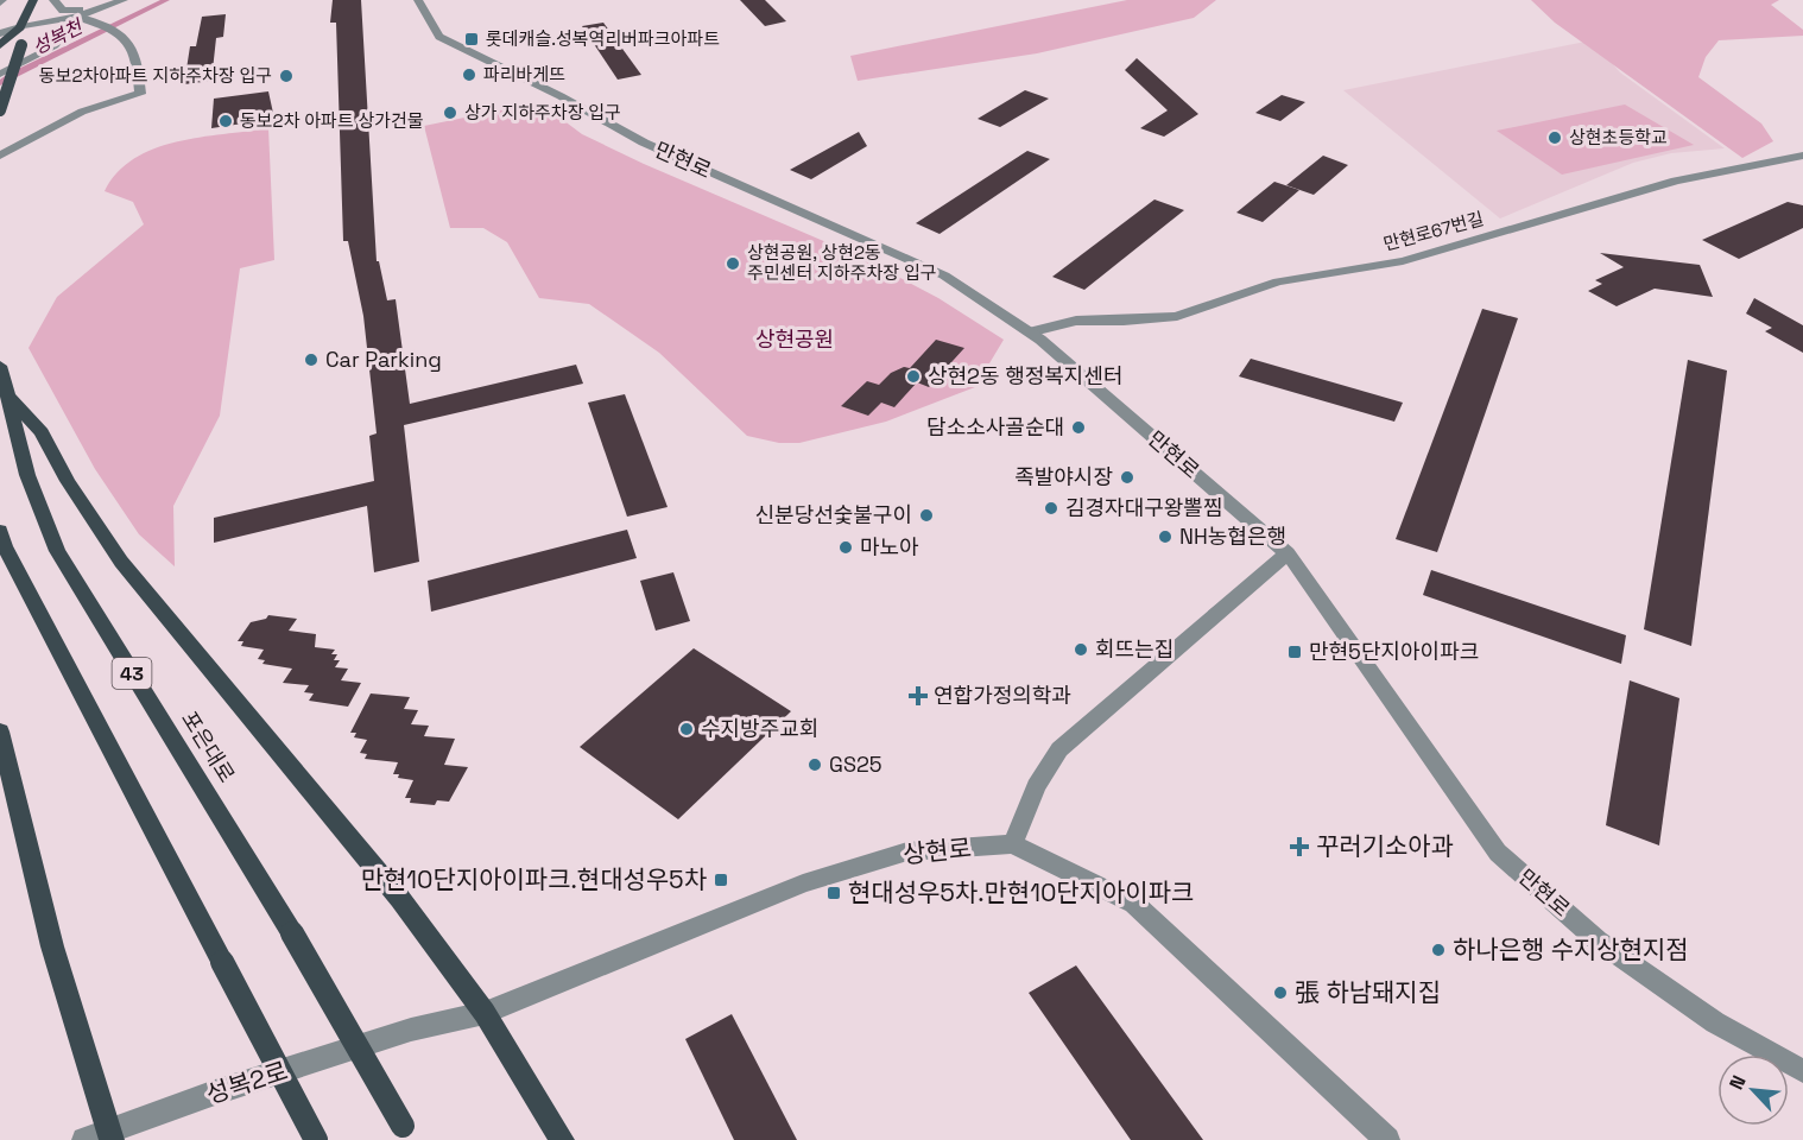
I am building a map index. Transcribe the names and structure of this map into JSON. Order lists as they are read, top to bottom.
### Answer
{
  "streets": {
    "main road": ["43", "포은대로"],
    "street": [
      "만현로",
      "만현로67번길",
      "상현로",
      "성복2로"
    ]
  },
  "crossings": [
    ["만현로", "만현로67번길"],
    ["상현로", "성복2로"]
  ],
  "water": ["성복천"],
  "parks": ["상현공원"],
  "places": {
    "transit": [
      "롯데캐슬.성복역리버파크아파트",
      "만현5단지아이파크",
      "만현10단지아이파크.현대성우5차",
      "현대성우5차.만현10단지아이파크"
    ],
    "other": [
      "파리바게뜨",
      "동보2차아파트 지하주차장 입구",
      "상가 지하주차장 입구",
      "동보2차 아파트 상가건물",
      "상현초등학교",
      "상현공원, 상현2동 주민센터 지하주차장 입구",
      "Car Parking",
      "상현2동 행정복지센터",
      "담소소사골순대",
      "족발야시장",
      "김경자대구왕뽈찜",
      "신분당선숯불구이",
      "NH농협은행",
      "마노아",
      "회뜨는집",
      "수지방주교회",
      "GS25",
      "하나은행 수지상현지점",
      "張 하남돼지집"
    ],
    "health": ["연합가정의학과", "꾸러기소아과"]
  },
  "north": "top left"
}
